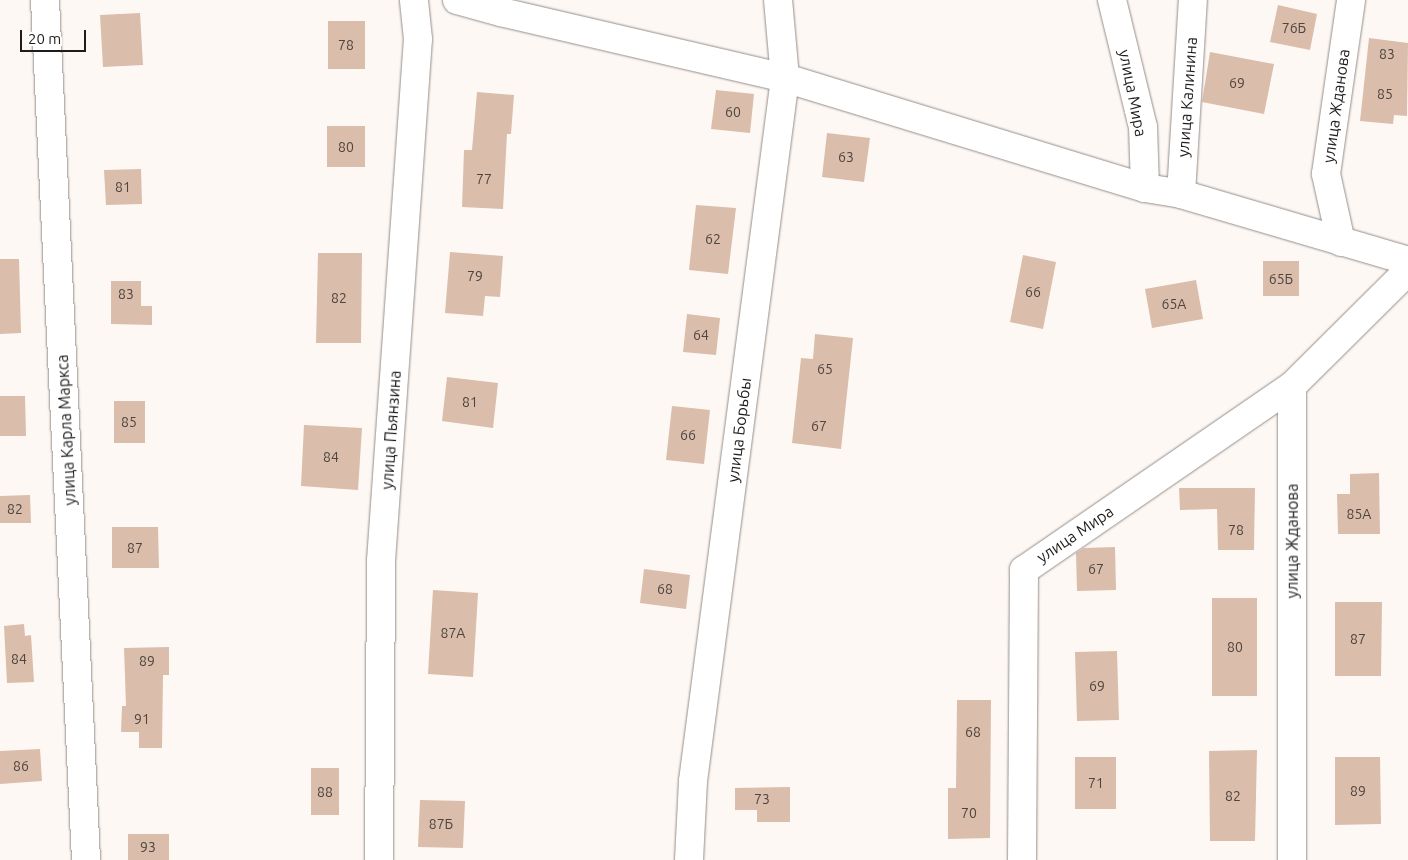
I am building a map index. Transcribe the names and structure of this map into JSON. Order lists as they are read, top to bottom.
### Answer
{
  "streets": {
    "street": [
      "улица Мира",
      "улица Калинина",
      "улица Жданова",
      "улица Карла Маркса",
      "улица Пьянзина",
      "улица Борьбы"
    ]
  },
  "crossings": [
    ["улица Мира", "улица Жданова"]
  ],
  "house_numbers": [
    "76Б",
    "78",
    "83",
    "69",
    "85",
    "60",
    "80",
    "63",
    "77",
    "81",
    "62",
    "79",
    "65Б",
    "66",
    "83",
    "82",
    "65А",
    "64",
    "65",
    "81",
    "85",
    "67",
    "66",
    "84",
    "82",
    "85А",
    "78",
    "87",
    "67",
    "68",
    "87А",
    "87",
    "80",
    "84",
    "89",
    "69",
    "91",
    "68",
    "86",
    "71",
    "89",
    "88",
    "82",
    "73",
    "70",
    "87Б",
    "93"
  ],
  "scale_bar": "20 m"
}
